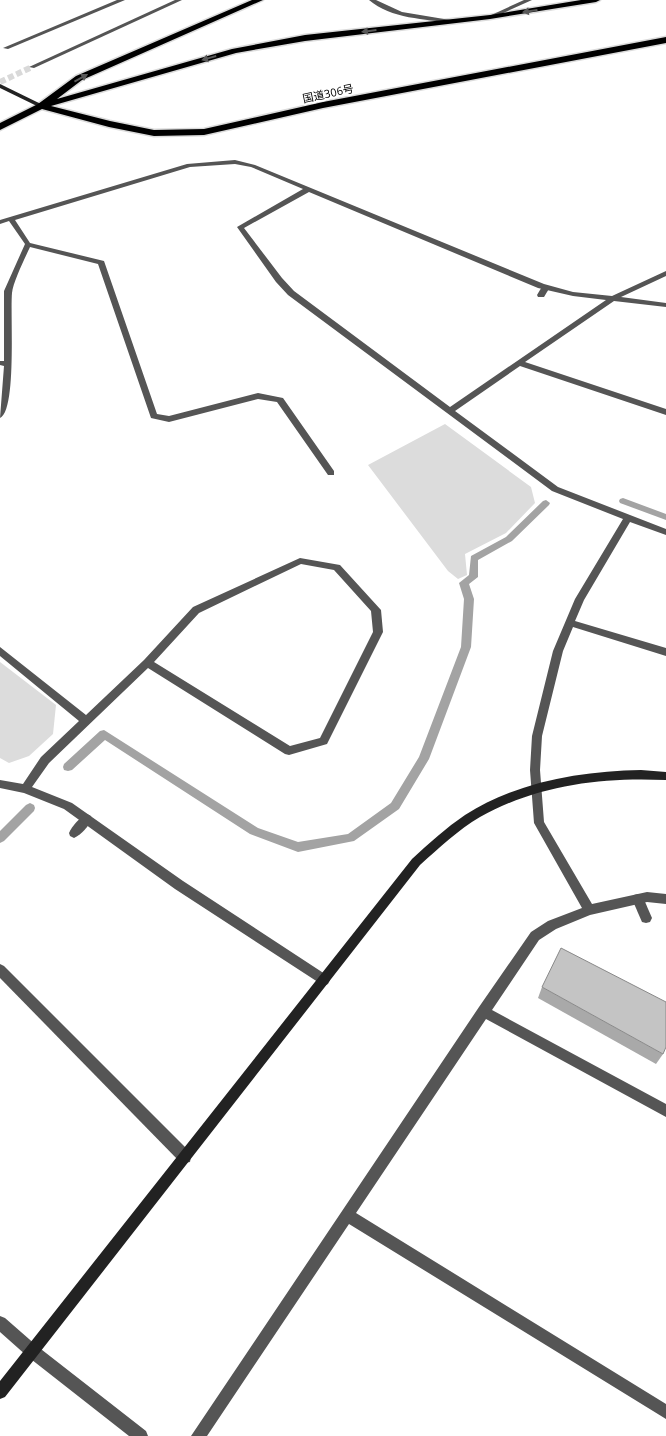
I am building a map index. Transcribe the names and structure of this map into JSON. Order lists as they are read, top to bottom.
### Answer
{
  "streets": {
    "highway": ["国道306号"]
  }
}
